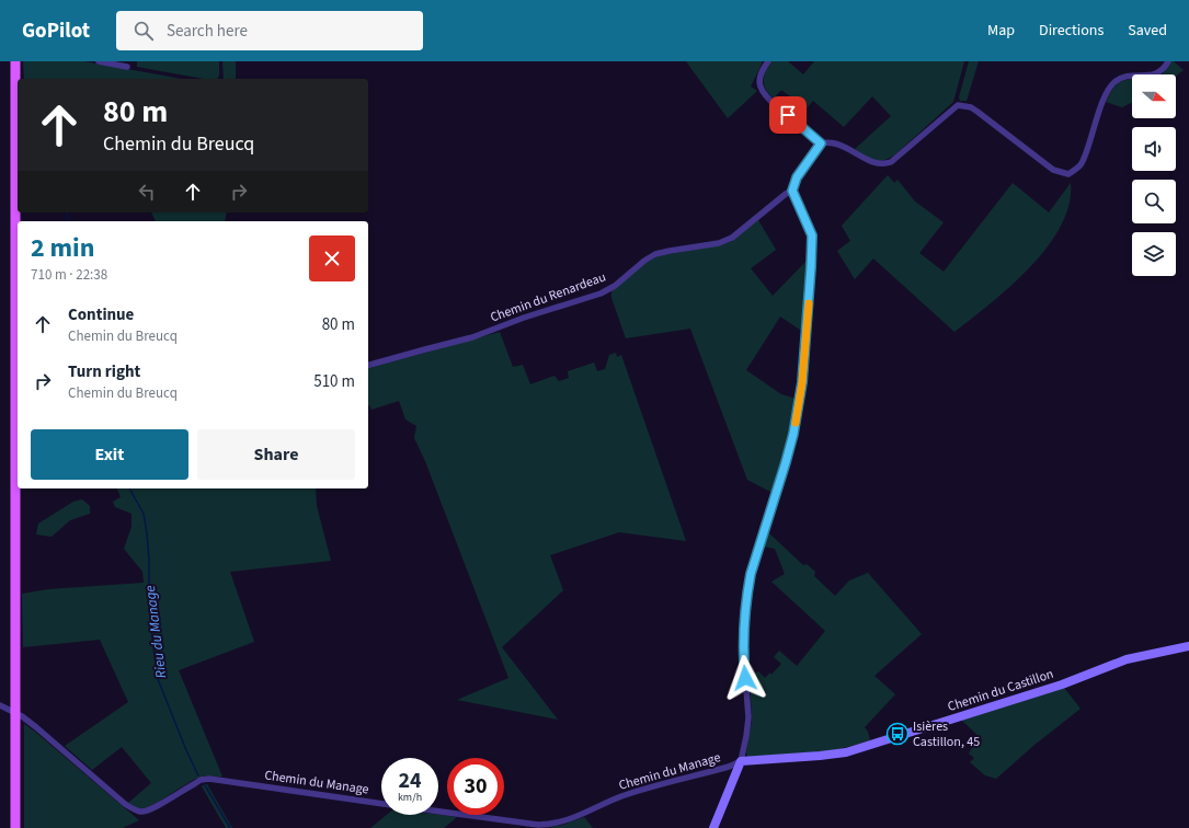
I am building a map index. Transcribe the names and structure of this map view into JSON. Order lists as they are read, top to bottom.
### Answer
{
  "streets": {
    "street": ["Chemin du Renardeau", "Chemin du Castillon", "Chemin du Manage"]
  },
  "crossings": [
    ["Chemin du Castillon", "Chemin du Manage"]
  ],
  "water": ["Rieu du Manage"],
  "places": {
    "bus stop": ["Isières Castillon, 45"]
  },
  "north": "right",
  "page": {
    "header": "GoPilot",
    "search": "Search here",
    "nav": ["Map", "Directions", "Saved"],
    "turn": ["80 m", "Chemin du Breucq"],
    "heading": ["2 min", "710 m · 22:38"],
    "list": [
      {
        "name": "Continue",
        "note": "Chemin du Breucq",
        "value": "80 m"
      },
      {
        "name": "Turn right",
        "note": "Chemin du Breucq",
        "value": "510 m"
      }
    ],
    "buttons": ["Exit", "Share"],
    "speed": "24 km/h",
    "limit": "30"
  }
}
